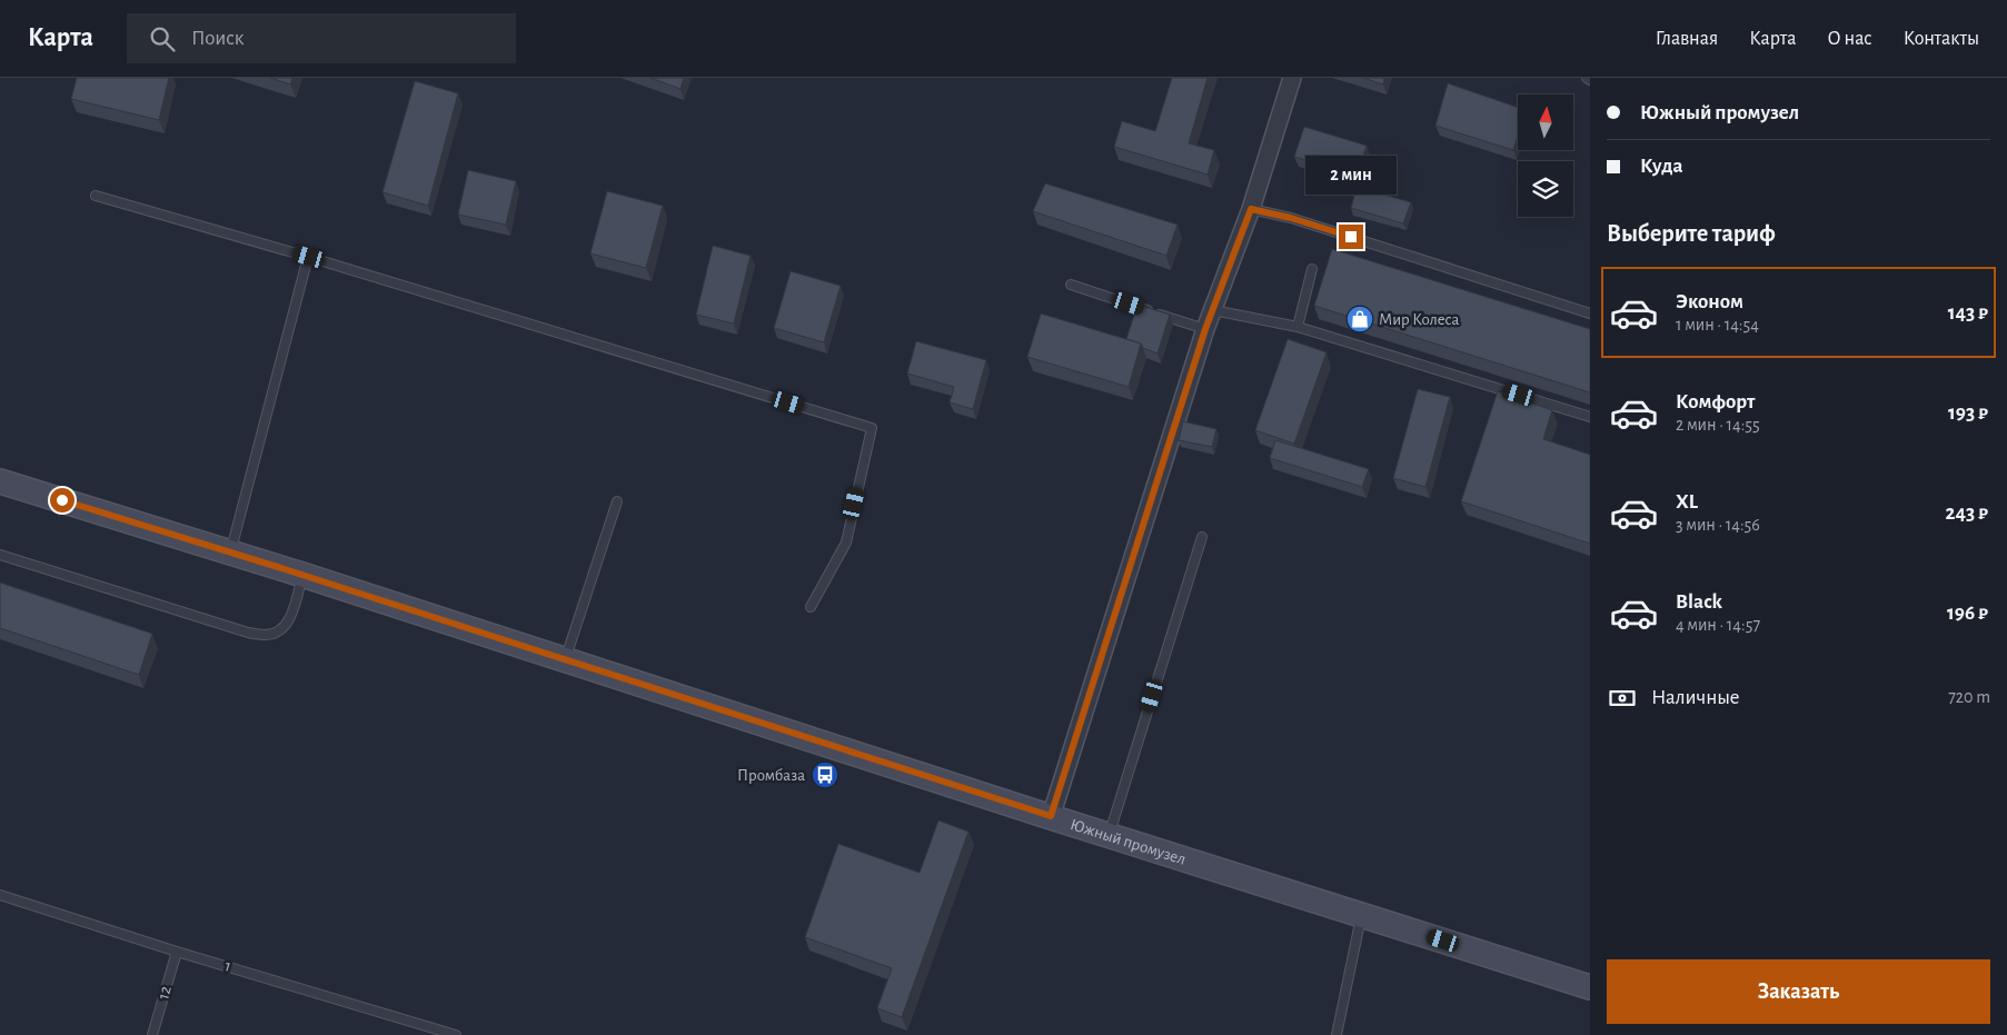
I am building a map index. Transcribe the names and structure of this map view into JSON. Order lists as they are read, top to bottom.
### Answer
{
  "streets": {
    "street": ["Южный промузел"],
    "lane": ["1", "12"]
  },
  "crossings": [
    ["1", "12"]
  ],
  "places": {
    "shop": ["Мир Колеса"],
    "bus stop": ["Промбаза"]
  },
  "north": "top",
  "page": {
    "header": "Карта",
    "search": "Поиск",
    "nav": [
      "Главная",
      "Карта",
      "О нас",
      "Контакты"
    ],
    "banner": ["Южный промузел", "Куда"],
    "bubble": "2 мин",
    "heading": "Выберите тариф",
    "list": [
      {
        "name": "Эконом",
        "note": "1 мин · 14:54",
        "value": "143 ₽"
      },
      {
        "name": "Комфорт",
        "note": "2 мин · 14:55",
        "value": "193 ₽"
      },
      {
        "name": "XL",
        "note": "3 мин · 14:56",
        "value": "243 ₽"
      },
      {
        "name": "Black",
        "note": "4 мин · 14:57",
        "value": "196 ₽"
      }
    ],
    "pay": ["Наличные", "720 m"],
    "buttons": "Заказать"
  }
}
